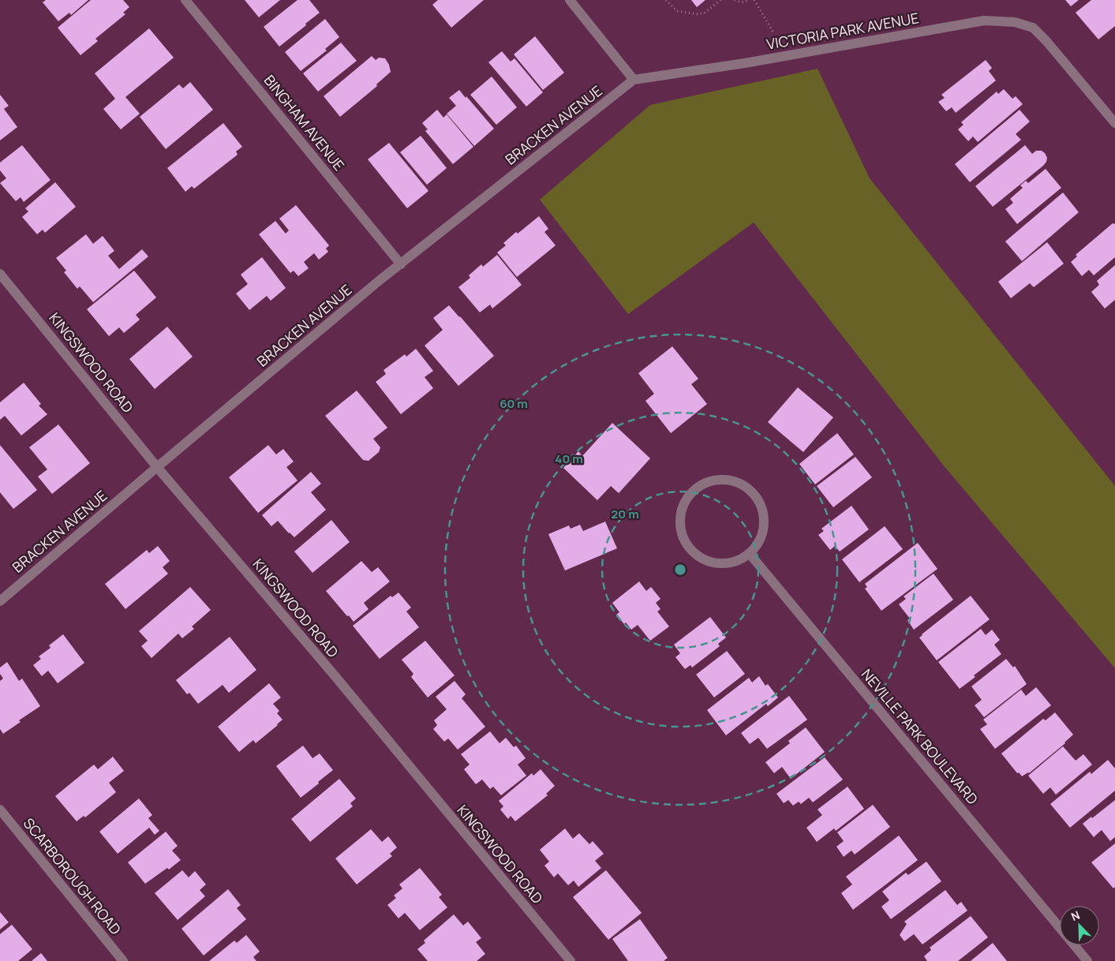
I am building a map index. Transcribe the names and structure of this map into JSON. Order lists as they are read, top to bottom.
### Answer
{
  "streets": {
    "street": [
      "VICTORIA PARK AVENUE",
      "BINGHAM AVENUE",
      "BRACKEN AVENUE",
      "KINGSWOOD ROAD",
      "NEVILLE PARK BOULEVARD",
      "SCARBOROUGH ROAD"
    ]
  },
  "crossings": [
    ["VICTORIA PARK AVENUE", "BRACKEN AVENUE"],
    ["BINGHAM AVENUE", "BRACKEN AVENUE"],
    ["BRACKEN AVENUE", "KINGSWOOD ROAD"]
  ],
  "north": "top left",
  "rings": ["60 m", "40 m", "20 m"]
}
